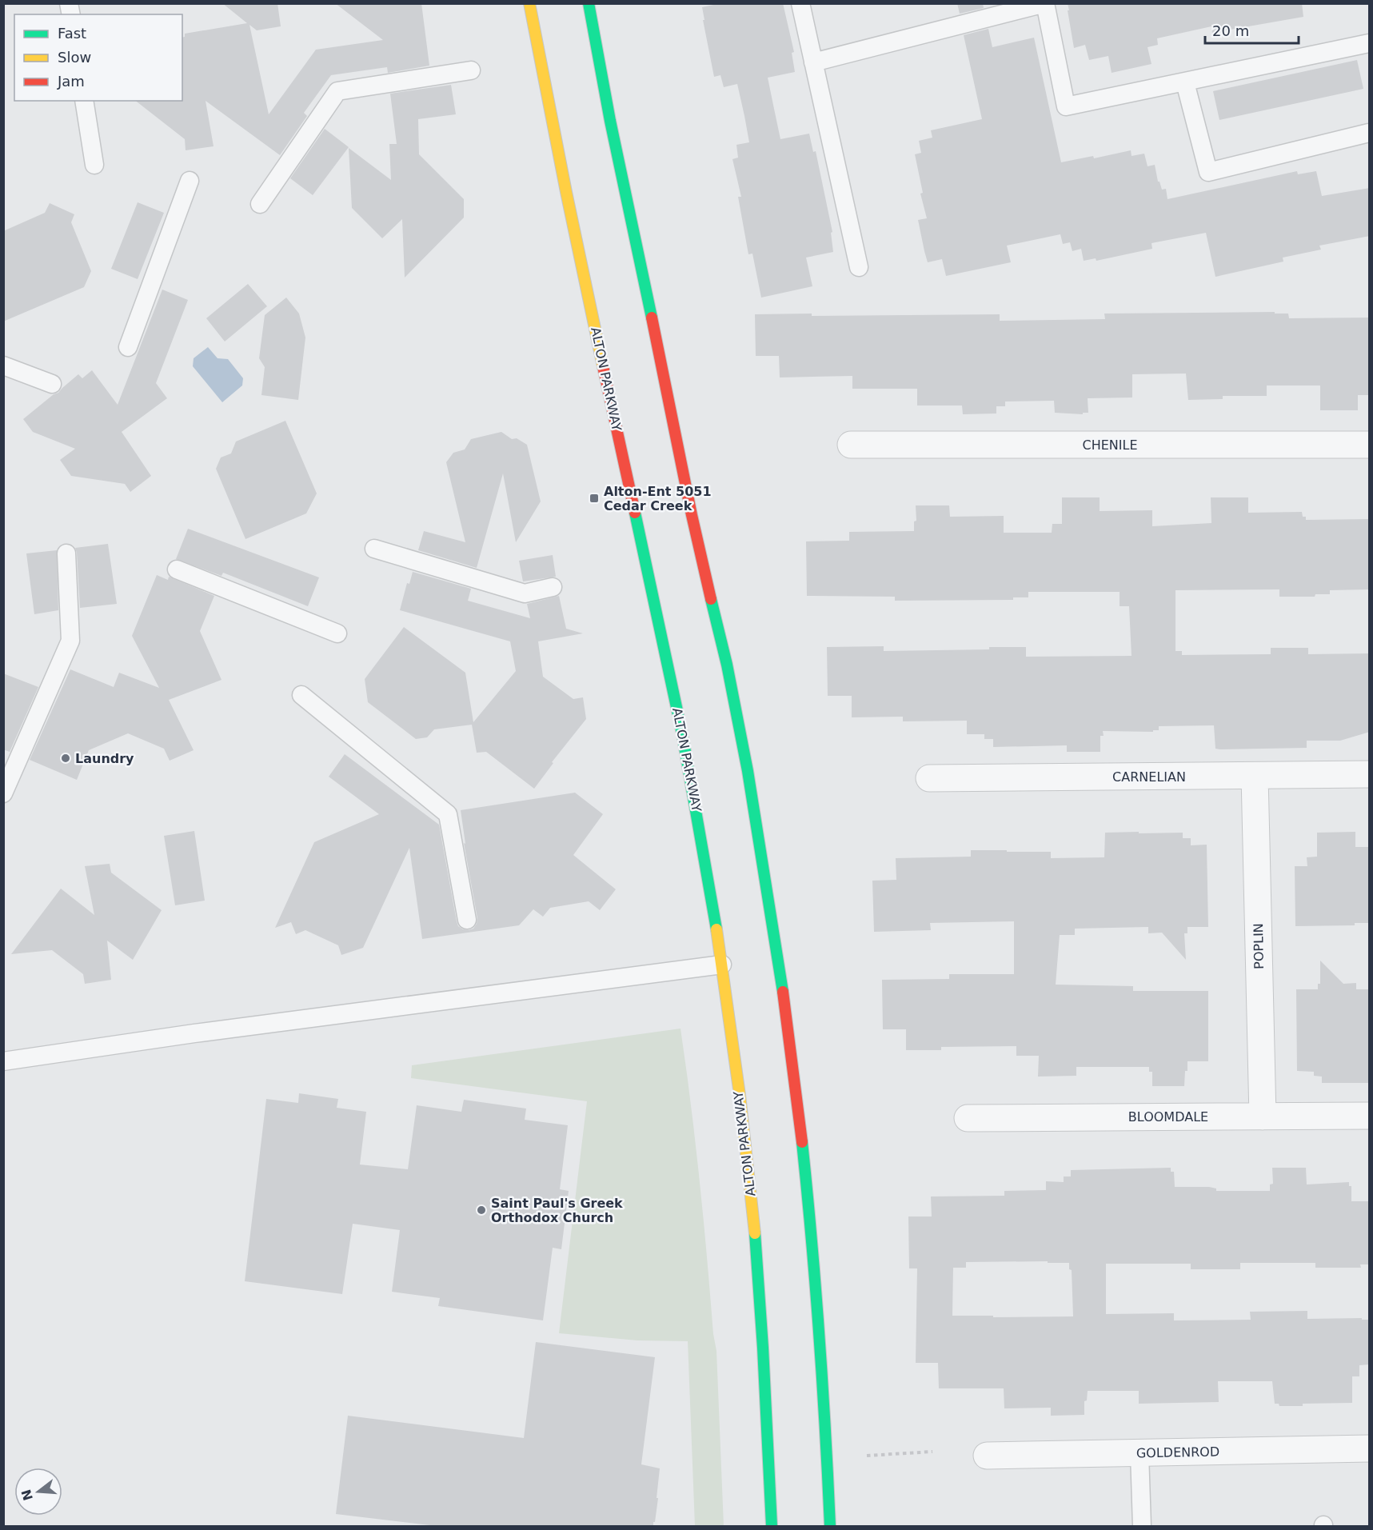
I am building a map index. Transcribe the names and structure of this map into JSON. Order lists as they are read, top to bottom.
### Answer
{
  "streets": {
    "main road": ["ALTON PARKWAY"],
    "street": [
      "CHENILE",
      "CARNELIAN",
      "POPLIN",
      "BLOOMDALE",
      "GOLDENROD"
    ]
  },
  "crossings": [
    ["CARNELIAN", "POPLIN"],
    ["POPLIN", "BLOOMDALE"]
  ],
  "places": {
    "transit": ["Alton-Ent 5051 Cedar Creek"],
    "other": ["Laundry", "Saint Paul's Greek Orthodox Church"]
  },
  "legend": ["Fast", "Slow", "Jam"],
  "scale_bar": "20 m",
  "north": "left"
}
